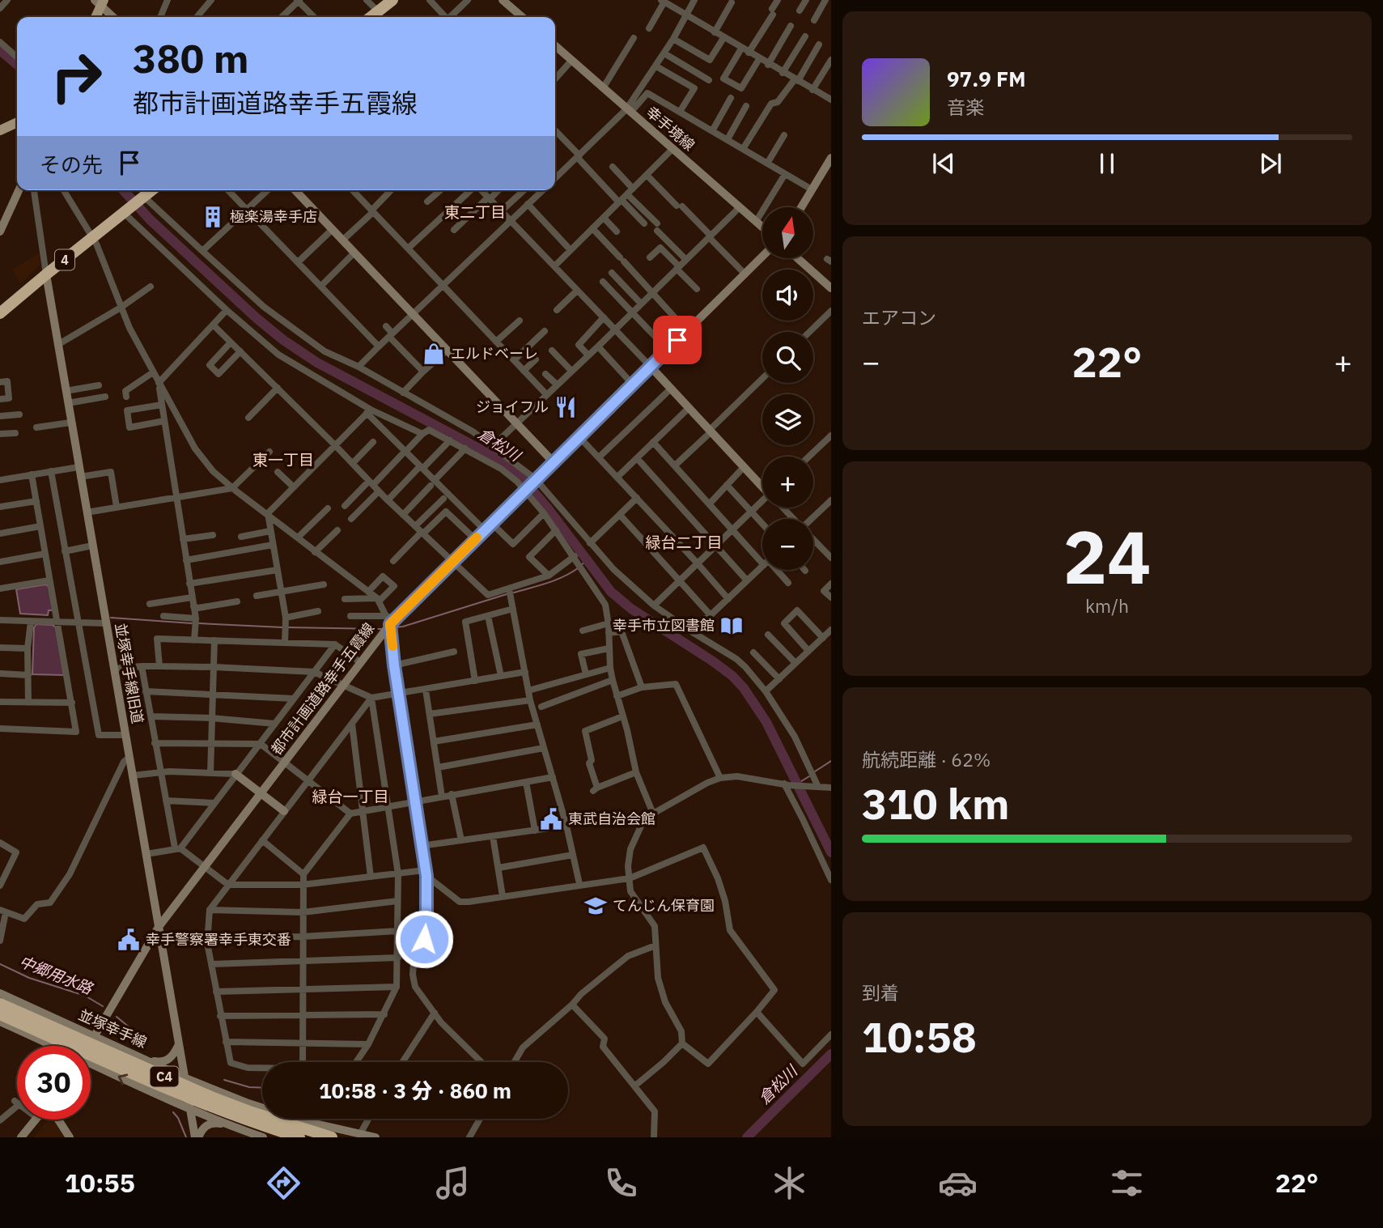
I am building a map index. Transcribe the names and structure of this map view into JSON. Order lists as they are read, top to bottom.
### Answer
{
  "streets": {
    "highway": ["4", "C4"],
    "street": [
      "幸手境線",
      "並塚幸手線旧道",
      "都市計画道路幸手五霞線",
      "並塚幸手線"
    ]
  },
  "crossings": [
    ["4", "並塚幸手線旧道"],
    ["並塚幸手線旧道", "都市計画道路幸手五霞線"],
    ["並塚幸手線旧道", "並塚幸手線"],
    ["都市計画道路幸手五霞線", "並塚幸手線"]
  ],
  "districts": [
    "東二丁目",
    "東一丁目",
    "緑台二丁目",
    "緑台一丁目"
  ],
  "water": ["倉松川", "中郷用水路"],
  "places": {
    "building": ["極楽湯幸手店"],
    "shop": ["エルドベーレ"],
    "restaurant": ["ジョイフル"],
    "library": ["幸手市立図書館"],
    "public building": ["東武自治会館", "幸手警察署幸手東交番"],
    "school or university": ["てんじん保育園"]
  },
  "north": "top",
  "page": {
    "turn": ["380 m", "都市計画道路幸手五霞線"],
    "song": ["97.9 FM", "音楽"],
    "then": "その先",
    "map_buttons": ["+", "−"],
    "tile": [
      "エアコン",
      ["24", "km/h"],
      ["航続距離 · 62%", "310 km"],
      ["到着", "10:58"]
    ],
    "heat": ["−", "22°", "+"],
    "limit": "30",
    "trip": "10:58 · 3 分 · 860 m",
    "tabs": ["10:55", "22°"]
  }
}
